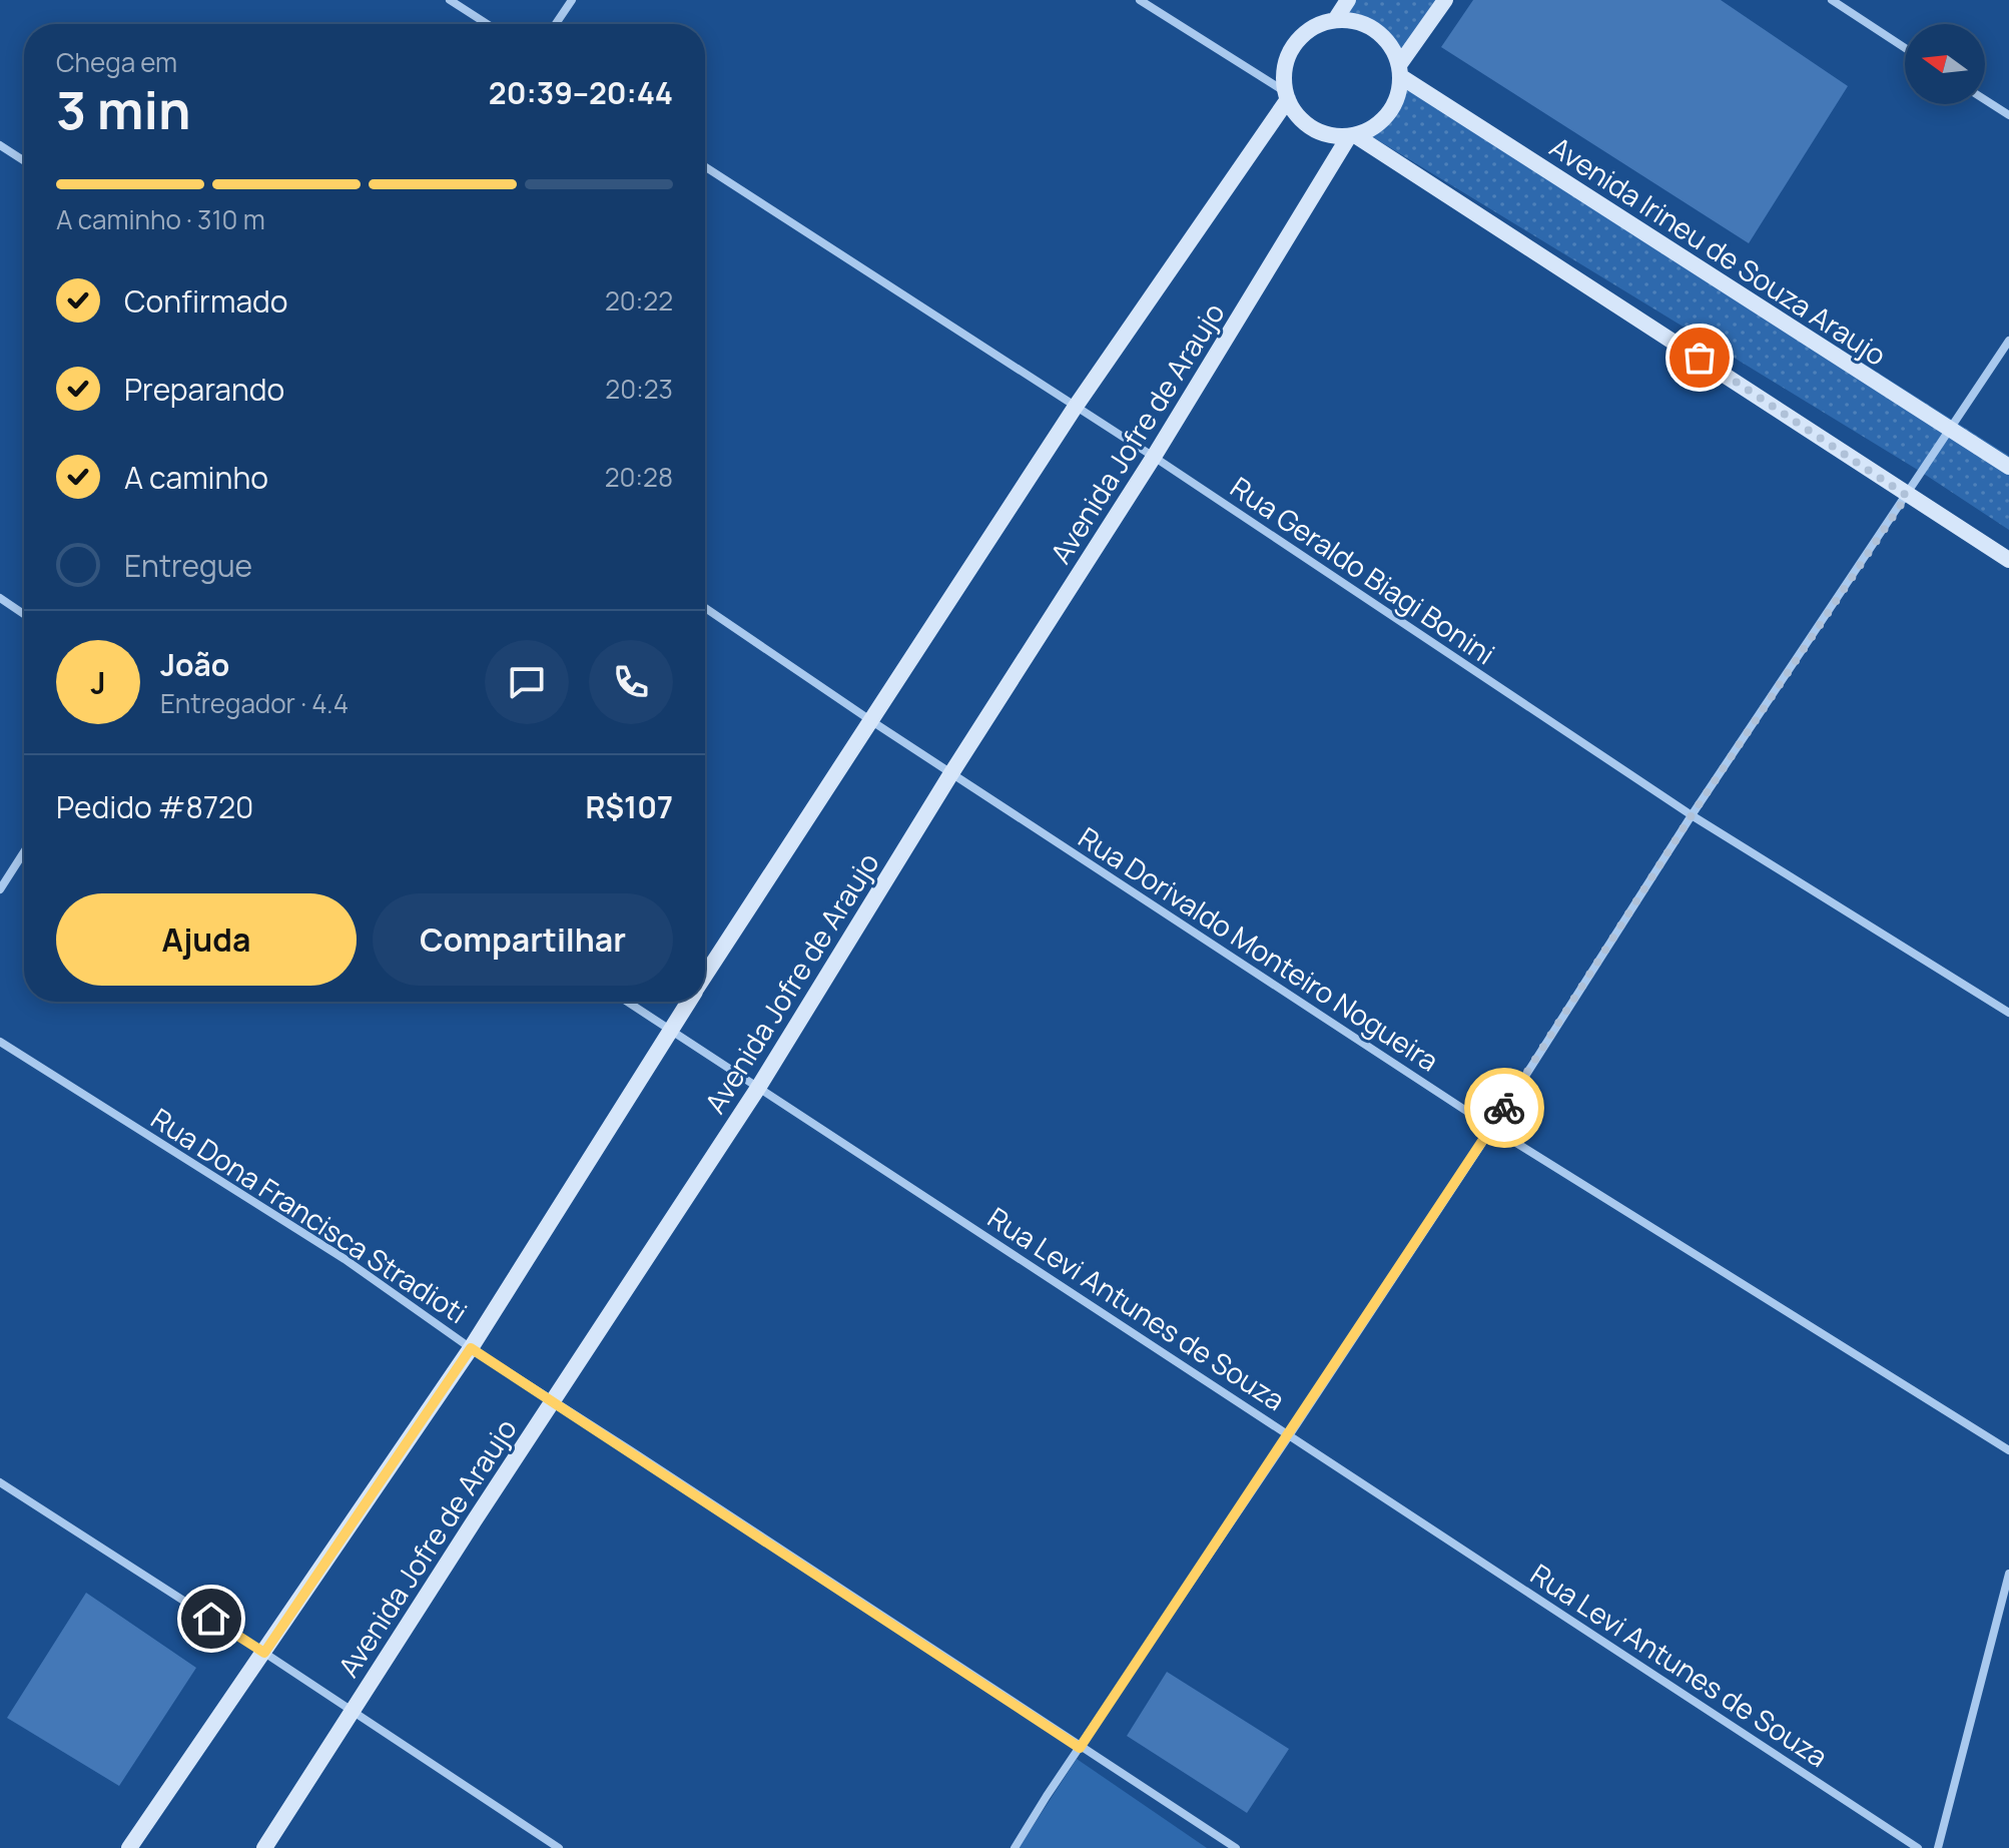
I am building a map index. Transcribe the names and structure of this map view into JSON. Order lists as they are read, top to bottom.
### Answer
{
  "streets": {
    "main road": ["Avenida Irineu de Souza Araujo", "Avenida Jofre de Araujo"],
    "street": [
      "Rua Geraldo Biagi Bonini",
      "Rua Dorivaldo Monteiro Nogueira",
      "Rua Dona Francisca Stradioti",
      "Rua Levi Antunes de Souza"
    ]
  },
  "crossings": [
    ["Avenida Irineu de Souza Araujo", "Avenida Jofre de Araujo"],
    ["Avenida Jofre de Araujo", "Rua Geraldo Biagi Bonini"],
    ["Avenida Jofre de Araujo", "Rua Dorivaldo Monteiro Nogueira"],
    ["Avenida Jofre de Araujo", "Rua Dona Francisca Stradioti"],
    ["Avenida Jofre de Araujo", "Rua Levi Antunes de Souza"]
  ],
  "north": "left",
  "page": {
    "heading": ["3 min", "Chega em", "20:39–20:44"],
    "panel": [
      "João",
      "Entregador · 4.4",
      "Pedido #8720",
      "R$107"
    ],
    "bar": "A caminho · 310 m",
    "list": [
      ["Confirmado", "20:22"],
      ["Preparando", "20:23"],
      ["A caminho", "20:28"],
      "Entregue"
    ],
    "round": "J",
    "buttons": ["Ajuda", "Compartilhar"]
  }
}
